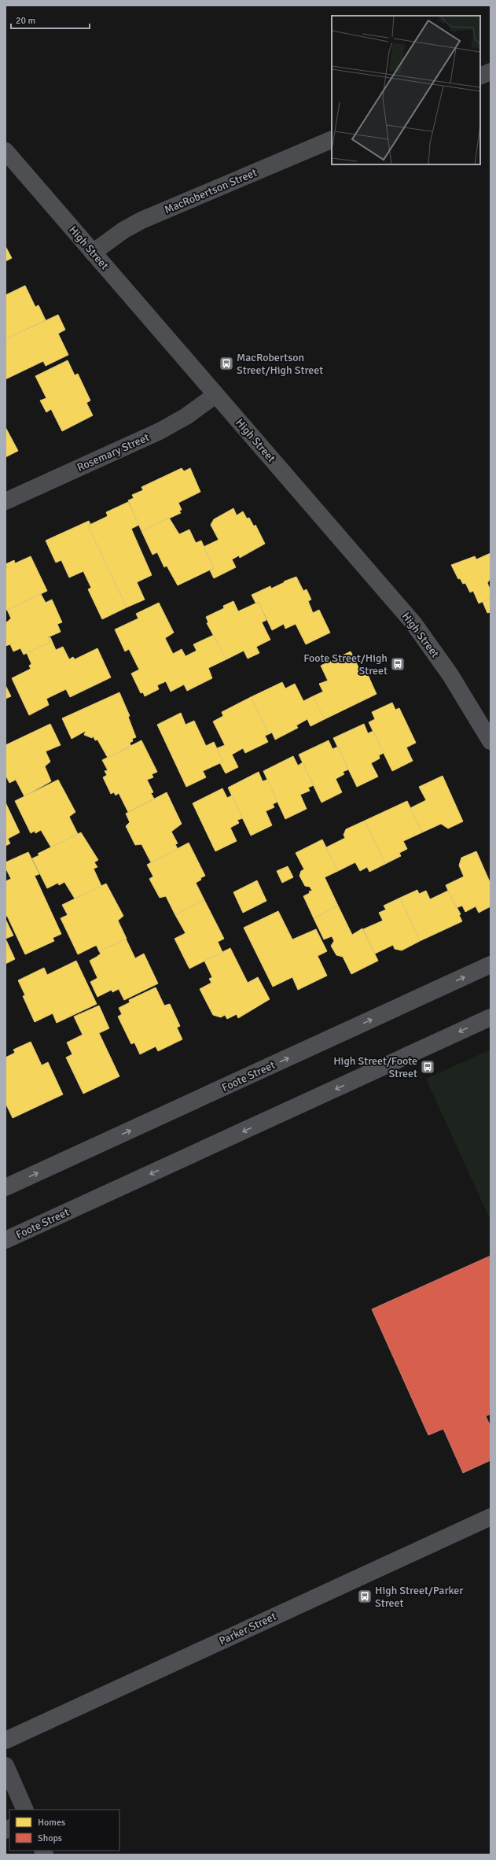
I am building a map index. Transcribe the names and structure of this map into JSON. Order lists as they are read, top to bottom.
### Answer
{
  "streets": {
    "main road": ["High Street", "Foote Street", "Parker Street"],
    "street": ["MacRobertson Street", "Rosemary Street"]
  },
  "crossings": [
    ["MacRobertson Street", "High Street"],
    ["High Street", "Rosemary Street"]
  ],
  "places": {
    "bus stop": [
      "MacRobertson Street/High Street",
      "Foote Street/High Street",
      "High Street/Foote Street",
      "High Street/Parker Street"
    ]
  },
  "legend": ["Homes", "Shops"],
  "scale_bar": "20 m"
}
